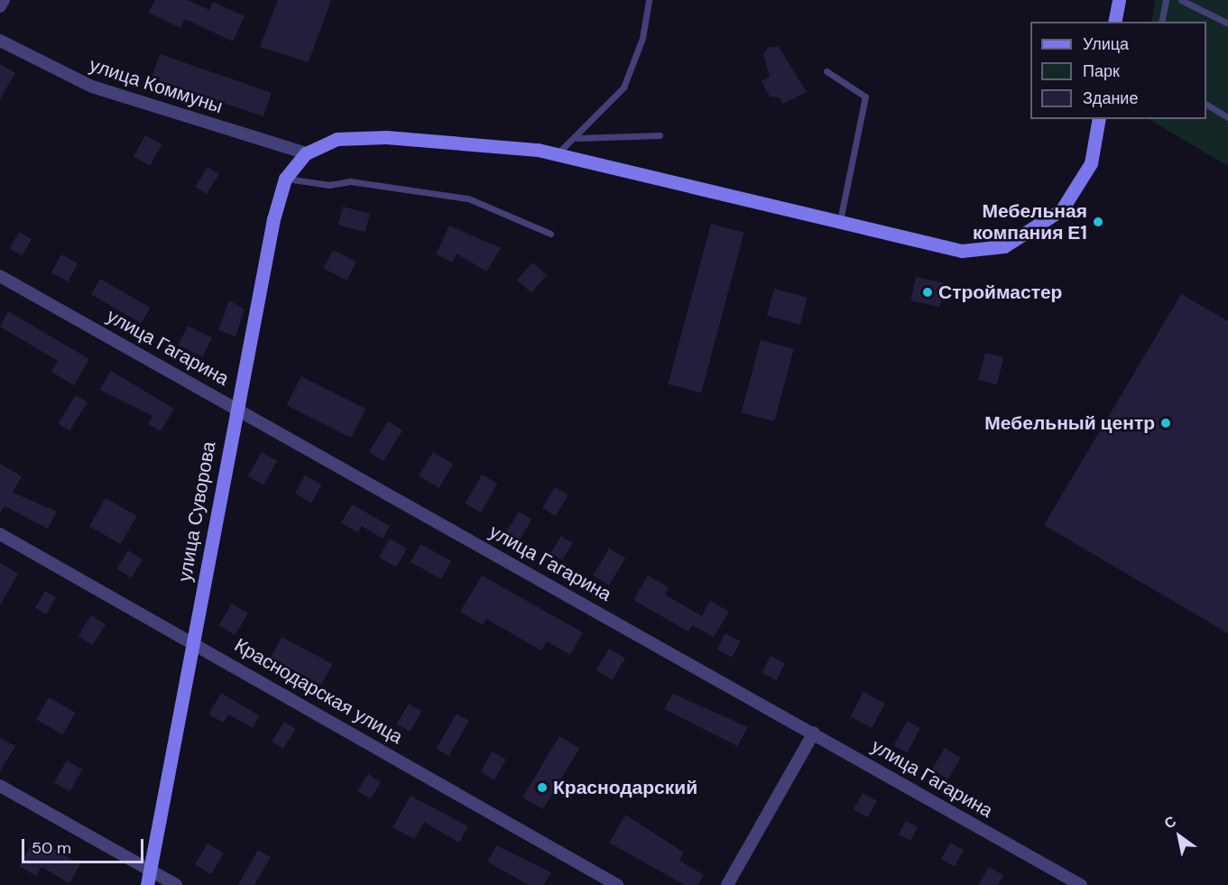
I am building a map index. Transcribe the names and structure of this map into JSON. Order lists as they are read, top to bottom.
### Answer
{
  "streets": {
    "street": [
      "улица Коммуны",
      "улица Гагарина",
      "улица Суворова",
      "Краснодарская улица"
    ]
  },
  "crossings": [
    ["улица Коммуны", "улица Суворова"],
    ["улица Гагарина", "улица Суворова"],
    ["улица Суворова", "Краснодарская улица"]
  ],
  "places": [
    "Мебельная компания Е1",
    "Строймастер",
    "Мебельный центр",
    "Краснодарский"
  ],
  "legend": ["Улица", "Парк", "Здание"],
  "scale_bar": "50 m",
  "north": "top left"
}
